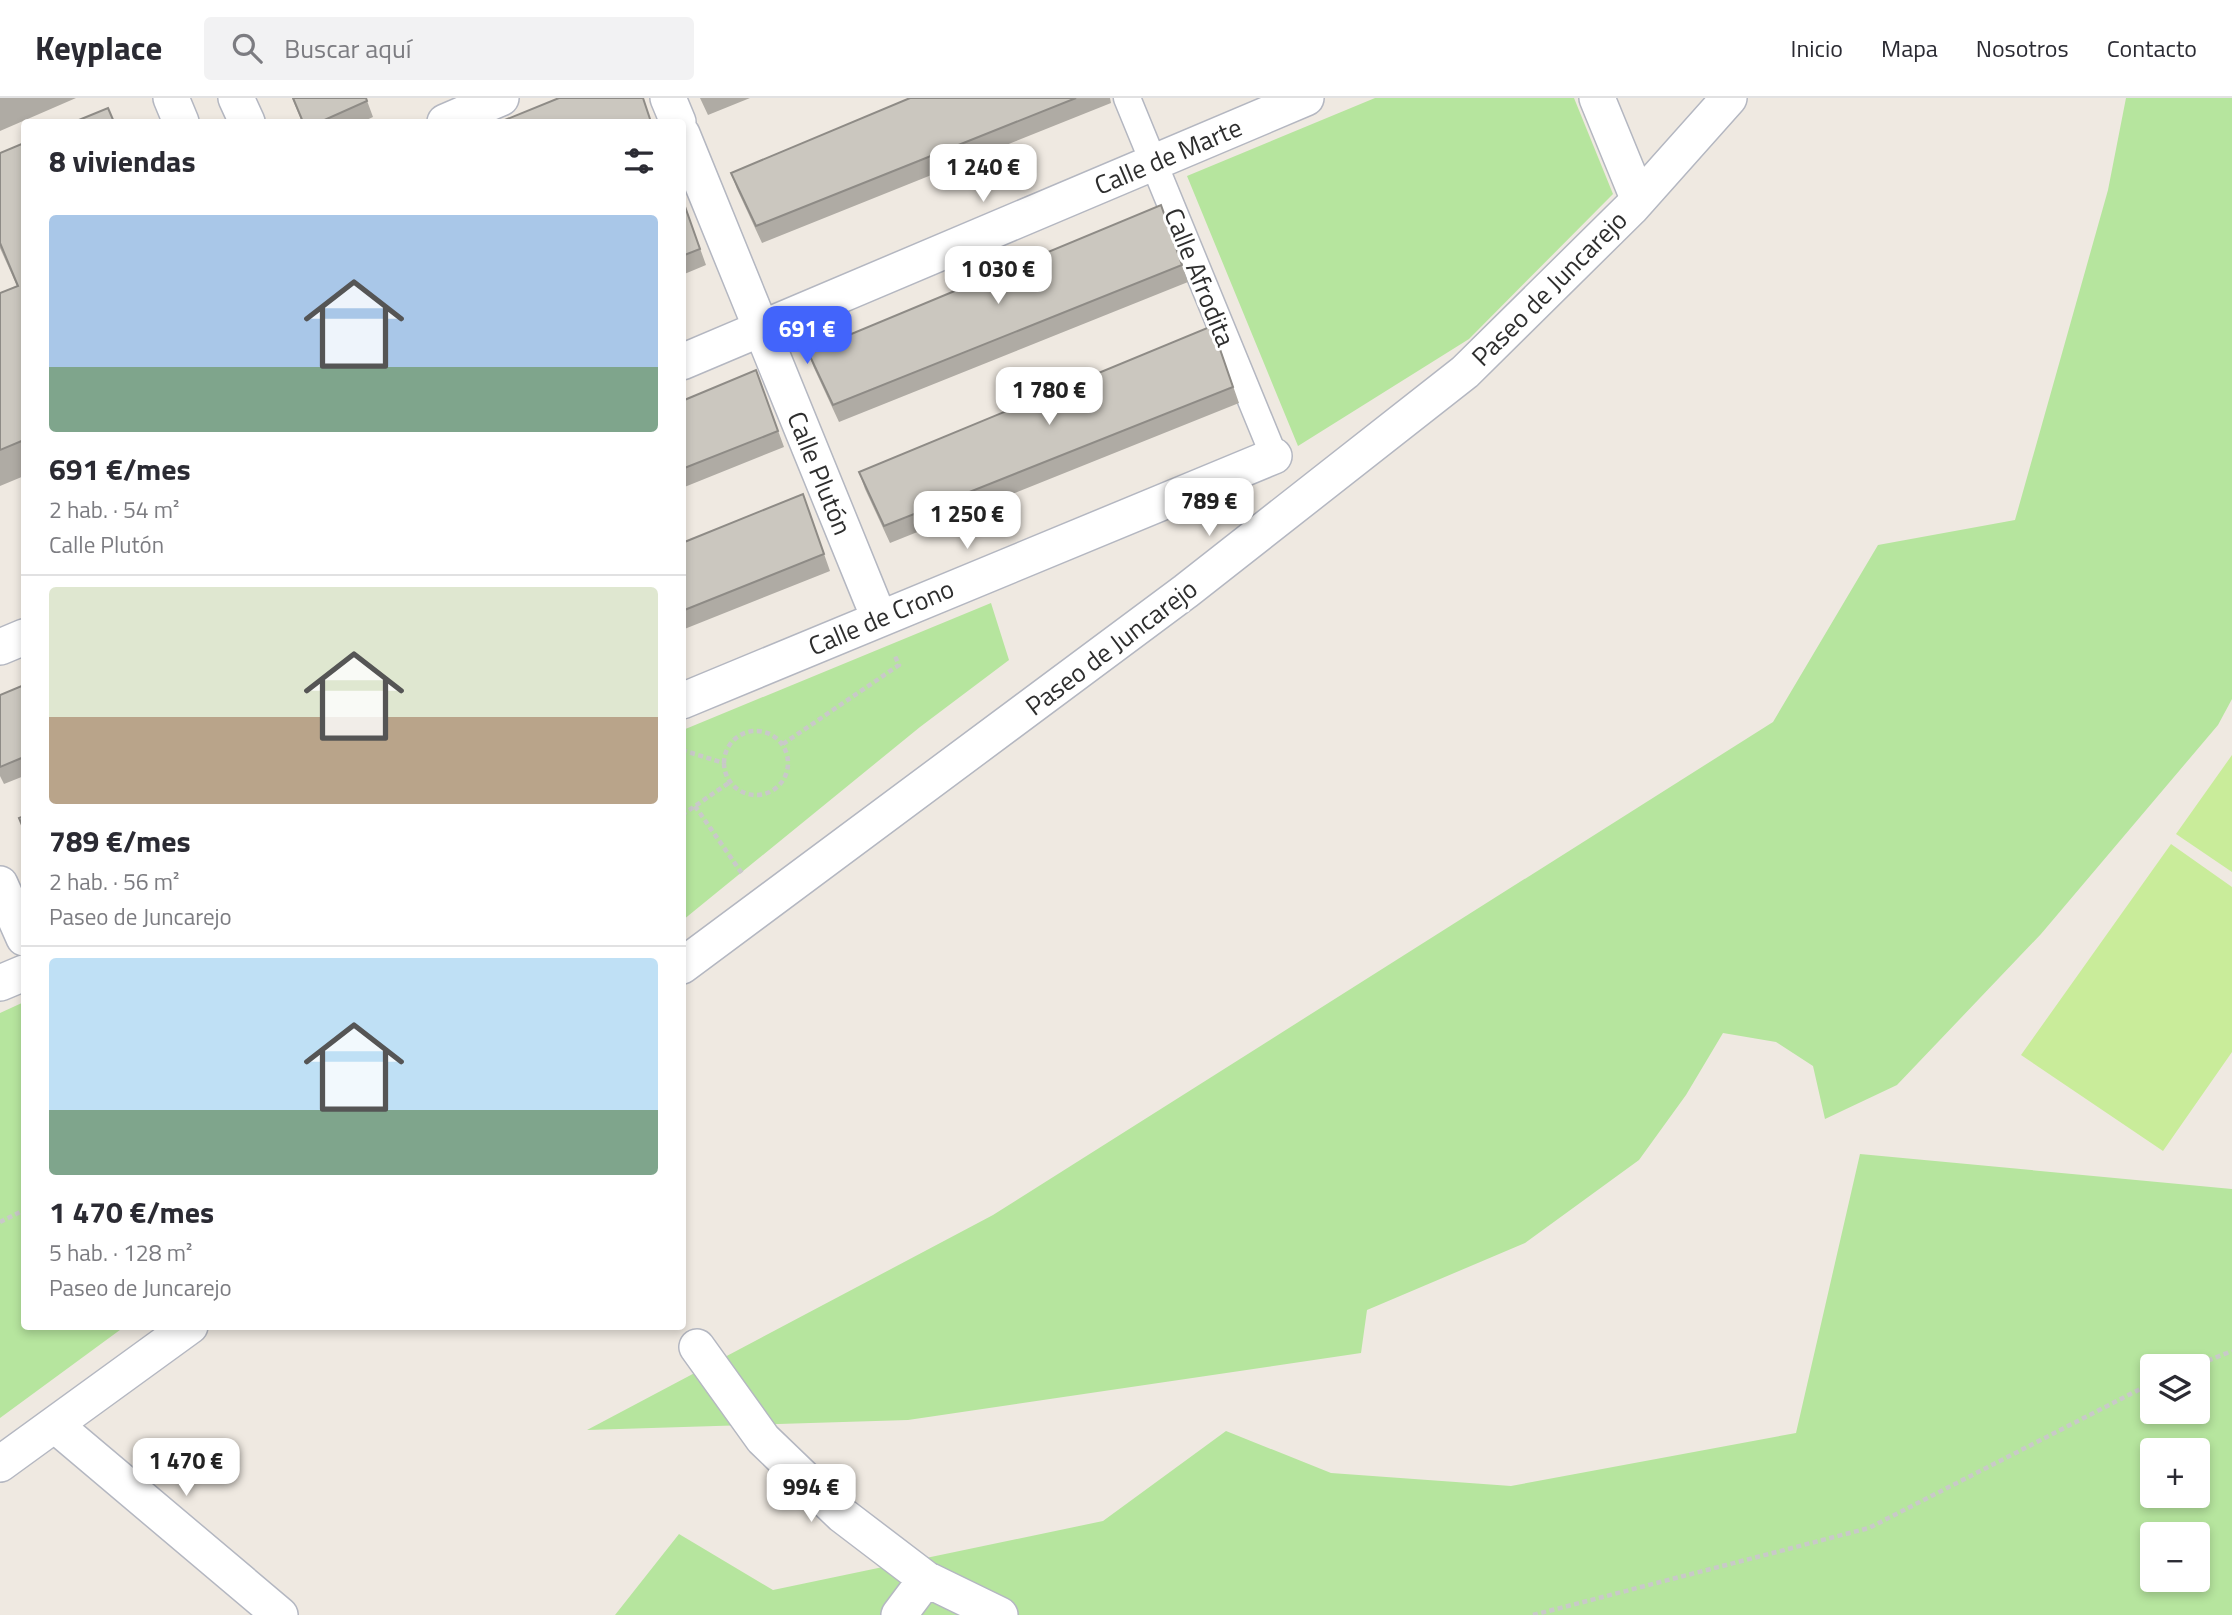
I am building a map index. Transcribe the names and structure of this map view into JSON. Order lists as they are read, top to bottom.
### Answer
{
  "streets": {
    "street": [
      "Calle de Marte",
      "Calle Afrodita",
      "Paseo de Juncarejo",
      "Calle Plutón",
      "Calle de Crono"
    ]
  },
  "crossings": [
    ["Calle de Marte", "Calle Afrodita"],
    ["Calle de Marte", "Calle Plutón"],
    ["Calle Afrodita", "Calle de Crono"],
    ["Calle Plutón", "Calle de Crono"]
  ],
  "page": {
    "header": "Keyplace",
    "search": "Buscar aquí",
    "nav": [
      "Inicio",
      "Mapa",
      "Nosotros",
      "Contacto"
    ],
    "heading": "8 viviendas",
    "price": [
      "1 240 €",
      "1 030 €",
      "691 €",
      "1 780 €",
      "789 €",
      "1 250 €",
      "1 470 €",
      "994 €"
    ],
    "list": [
      {
        "name": "691 €/mes",
        "note": "2 hab. · 54 m² · Calle Plutón"
      },
      {
        "name": "789 €/mes",
        "note": "2 hab. · 56 m² · Paseo de Juncarejo"
      },
      {
        "name": "1 470 €/mes",
        "note": "5 hab. · 128 m² · Paseo de Juncarejo"
      }
    ],
    "map_buttons": ["+", "−"]
  }
}
